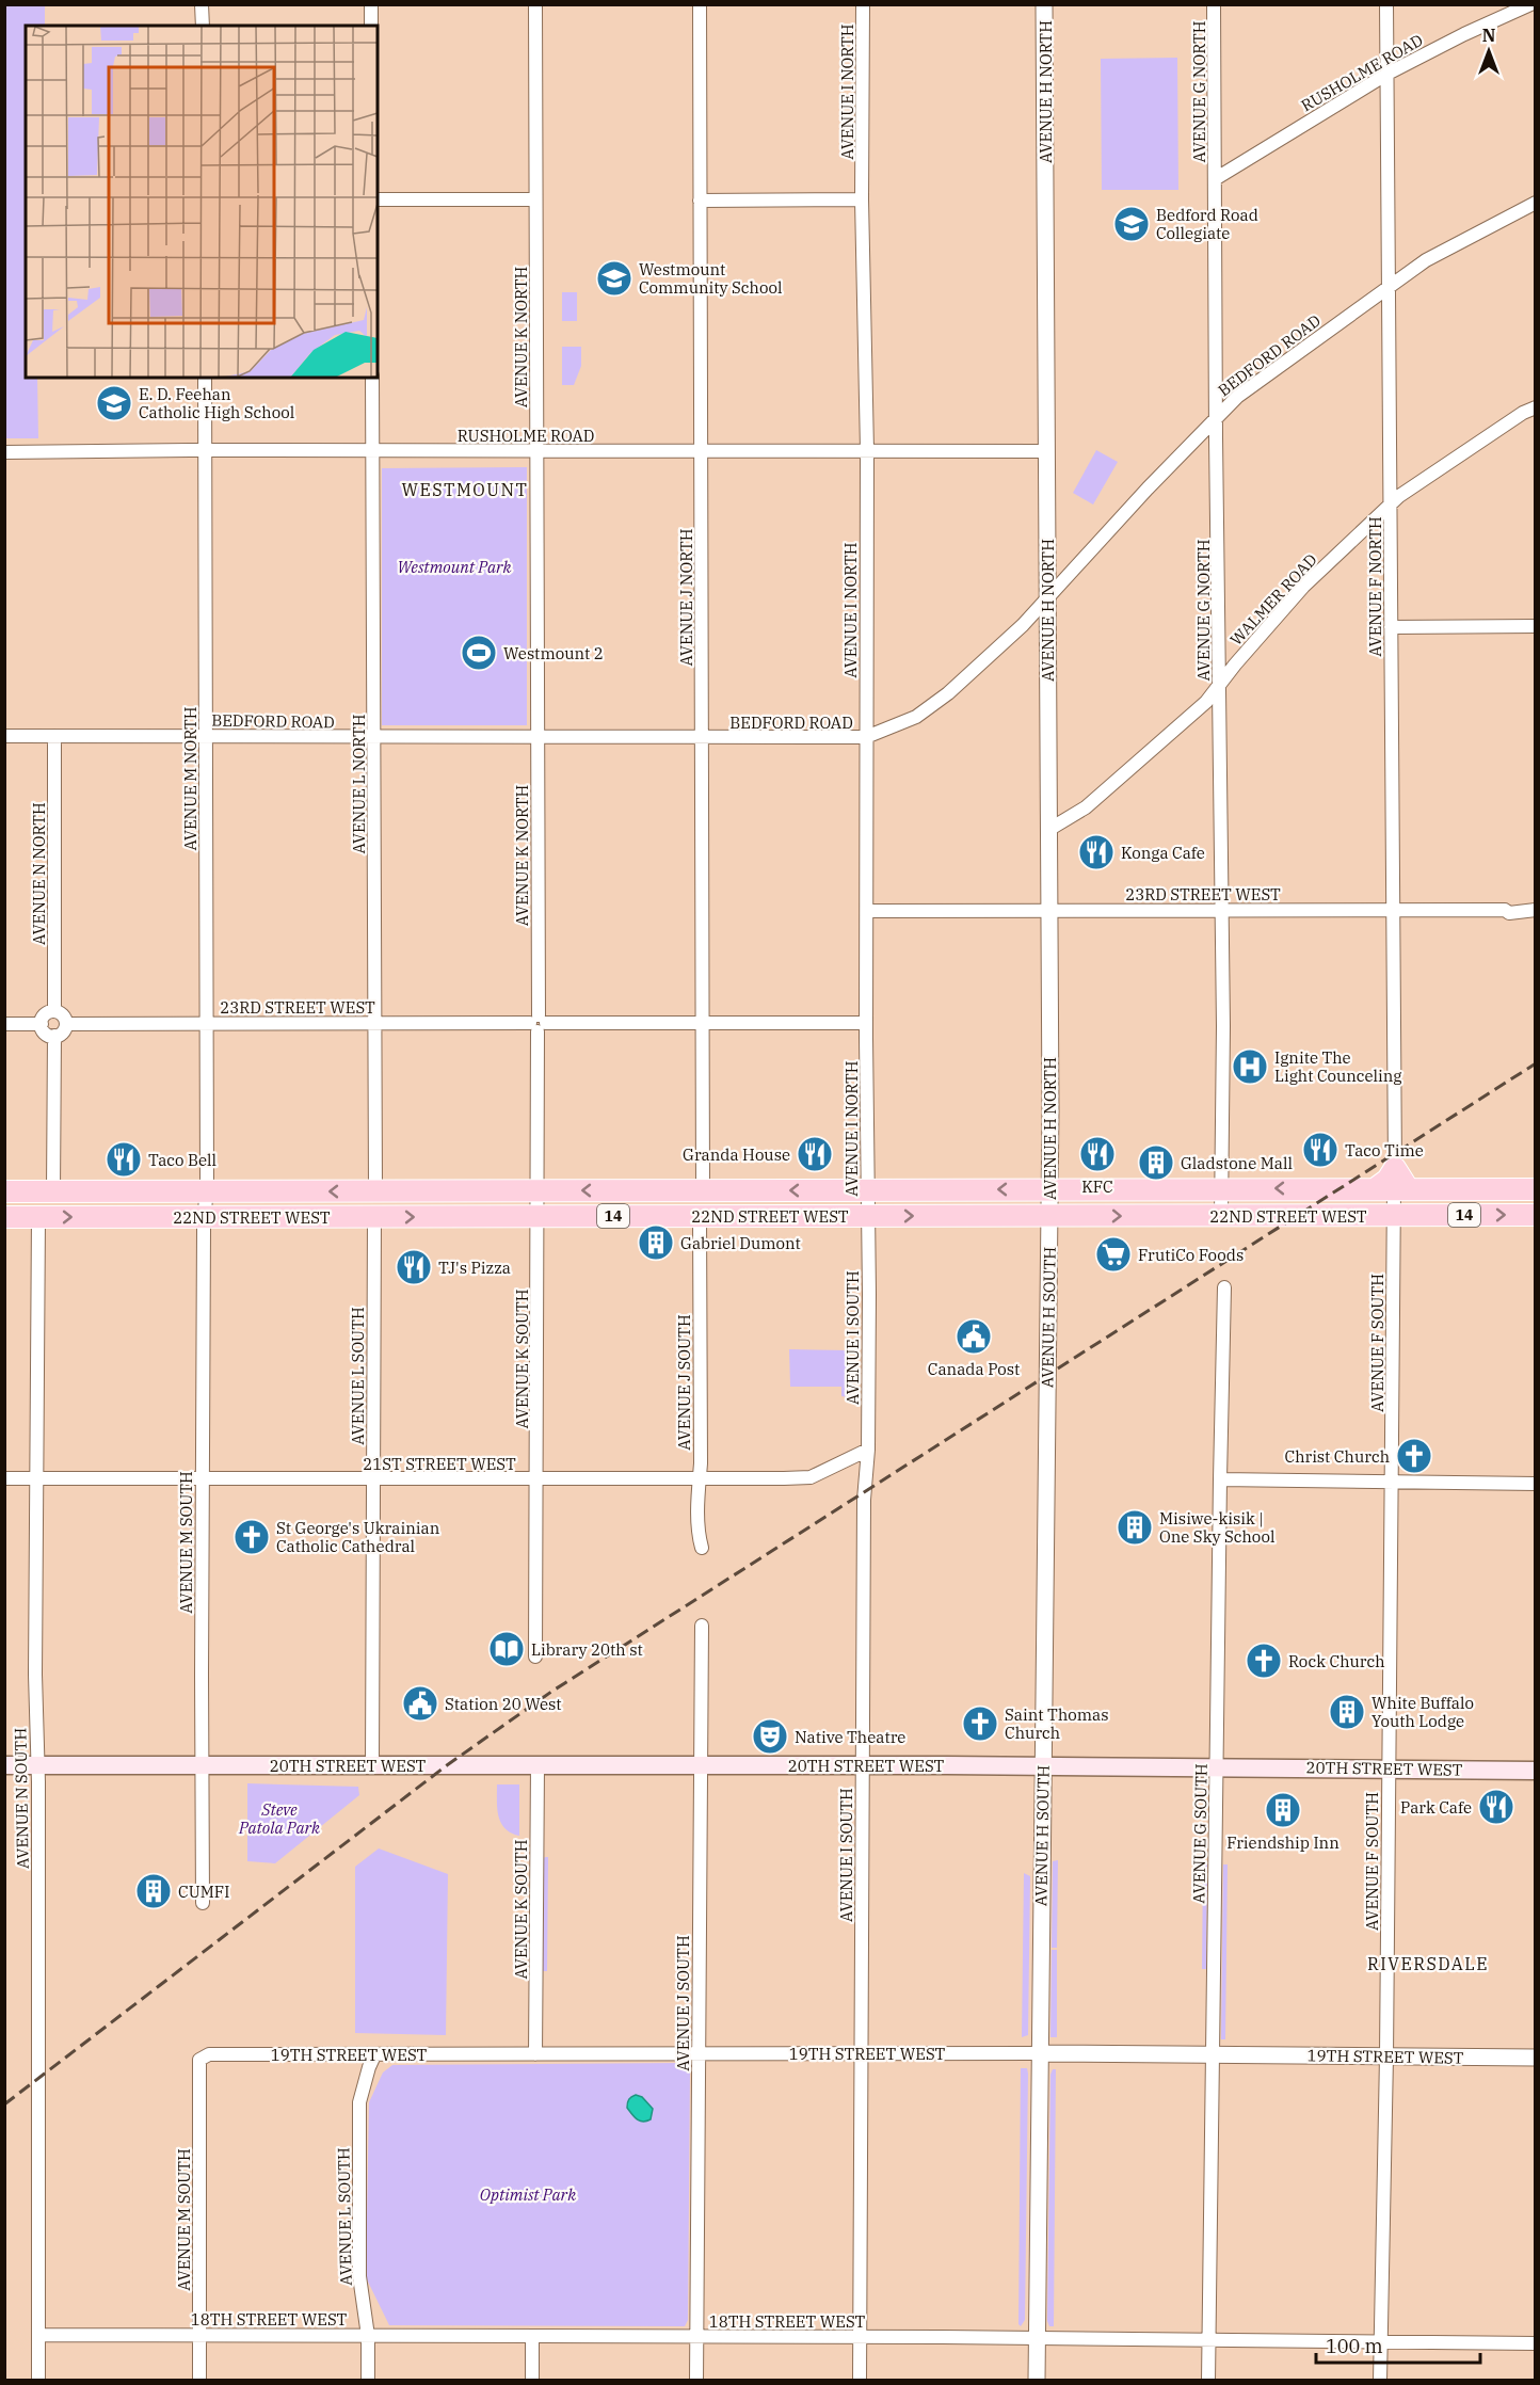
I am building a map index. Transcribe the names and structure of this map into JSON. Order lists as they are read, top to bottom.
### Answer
{
  "streets": {
    "main road": ["14", "22ND STREET WEST", "20TH STREET WEST"],
    "street": [
      "RUSHOLME ROAD",
      "AVENUE I NORTH",
      "AVENUE H NORTH",
      "AVENUE G NORTH",
      "AVENUE K NORTH",
      "BEDFORD ROAD",
      "AVENUE F NORTH",
      "AVENUE J NORTH",
      "WALMER ROAD",
      "AVENUE M NORTH",
      "AVENUE L NORTH",
      "AVENUE N NORTH",
      "23RD STREET WEST",
      "AVENUE H SOUTH",
      "AVENUE I SOUTH",
      "AVENUE F SOUTH",
      "AVENUE K SOUTH",
      "AVENUE L SOUTH",
      "AVENUE J SOUTH",
      "21ST STREET WEST",
      "AVENUE M SOUTH",
      "AVENUE N SOUTH",
      "AVENUE G SOUTH",
      "19TH STREET WEST",
      "18TH STREET WEST"
    ]
  },
  "crossings": [
    ["RUSHOLME ROAD", "AVENUE I NORTH"],
    ["RUSHOLME ROAD", "AVENUE H NORTH"],
    ["RUSHOLME ROAD", "AVENUE G NORTH"],
    ["RUSHOLME ROAD", "AVENUE K NORTH"],
    ["RUSHOLME ROAD", "AVENUE F NORTH"],
    ["RUSHOLME ROAD", "AVENUE J NORTH"],
    ["RUSHOLME ROAD", "AVENUE M NORTH"],
    ["RUSHOLME ROAD", "AVENUE L NORTH"],
    ["AVENUE I NORTH", "BEDFORD ROAD"],
    ["AVENUE I NORTH", "23RD STREET WEST"],
    ["AVENUE I NORTH", "22ND STREET WEST"],
    ["AVENUE I NORTH", "AVENUE I SOUTH"],
    ["AVENUE H NORTH", "BEDFORD ROAD"],
    ["AVENUE H NORTH", "WALMER ROAD"],
    ["AVENUE H NORTH", "23RD STREET WEST"],
    ["AVENUE H NORTH", "22ND STREET WEST"],
    ["AVENUE H NORTH", "AVENUE H SOUTH"],
    ["AVENUE G NORTH", "BEDFORD ROAD"],
    ["AVENUE G NORTH", "WALMER ROAD"],
    ["AVENUE G NORTH", "23RD STREET WEST"],
    ["AVENUE G NORTH", "22ND STREET WEST"],
    ["AVENUE K NORTH", "BEDFORD ROAD"],
    ["AVENUE K NORTH", "23RD STREET WEST"],
    ["AVENUE K NORTH", "22ND STREET WEST"],
    ["AVENUE K NORTH", "AVENUE K SOUTH"],
    ["BEDFORD ROAD", "AVENUE F NORTH"],
    ["BEDFORD ROAD", "AVENUE J NORTH"],
    ["BEDFORD ROAD", "AVENUE M NORTH"],
    ["BEDFORD ROAD", "AVENUE L NORTH"],
    ["BEDFORD ROAD", "AVENUE N NORTH"],
    ["AVENUE F NORTH", "WALMER ROAD"],
    ["AVENUE F NORTH", "23RD STREET WEST"],
    ["AVENUE F NORTH", "22ND STREET WEST"],
    ["AVENUE F NORTH", "AVENUE F SOUTH"],
    ["AVENUE J NORTH", "23RD STREET WEST"],
    ["AVENUE J NORTH", "22ND STREET WEST"],
    ["AVENUE M NORTH", "23RD STREET WEST"],
    ["AVENUE M NORTH", "22ND STREET WEST"],
    ["AVENUE M NORTH", "AVENUE M SOUTH"],
    ["AVENUE L NORTH", "23RD STREET WEST"],
    ["AVENUE L NORTH", "22ND STREET WEST"],
    ["AVENUE N NORTH", "23RD STREET WEST"],
    ["22ND STREET WEST", "AVENUE H SOUTH"],
    ["22ND STREET WEST", "AVENUE I SOUTH"],
    ["22ND STREET WEST", "AVENUE F SOUTH"],
    ["22ND STREET WEST", "AVENUE K SOUTH"],
    ["22ND STREET WEST", "AVENUE L SOUTH"],
    ["22ND STREET WEST", "AVENUE J SOUTH"],
    ["22ND STREET WEST", "AVENUE M SOUTH"],
    ["22ND STREET WEST", "AVENUE N SOUTH"],
    ["AVENUE H SOUTH", "20TH STREET WEST"],
    ["AVENUE H SOUTH", "19TH STREET WEST"],
    ["AVENUE H SOUTH", "18TH STREET WEST"],
    ["AVENUE I SOUTH", "21ST STREET WEST"],
    ["AVENUE I SOUTH", "20TH STREET WEST"],
    ["AVENUE I SOUTH", "19TH STREET WEST"],
    ["AVENUE I SOUTH", "18TH STREET WEST"],
    ["AVENUE F SOUTH", "20TH STREET WEST"],
    ["AVENUE F SOUTH", "19TH STREET WEST"],
    ["AVENUE F SOUTH", "18TH STREET WEST"],
    ["AVENUE K SOUTH", "21ST STREET WEST"],
    ["AVENUE K SOUTH", "20TH STREET WEST"],
    ["AVENUE K SOUTH", "19TH STREET WEST"],
    ["AVENUE L SOUTH", "21ST STREET WEST"],
    ["AVENUE L SOUTH", "20TH STREET WEST"],
    ["AVENUE L SOUTH", "19TH STREET WEST"],
    ["AVENUE L SOUTH", "18TH STREET WEST"],
    ["AVENUE J SOUTH", "21ST STREET WEST"],
    ["AVENUE J SOUTH", "20TH STREET WEST"],
    ["AVENUE J SOUTH", "19TH STREET WEST"],
    ["AVENUE J SOUTH", "18TH STREET WEST"],
    ["21ST STREET WEST", "AVENUE M SOUTH"],
    ["21ST STREET WEST", "AVENUE N SOUTH"],
    ["AVENUE M SOUTH", "20TH STREET WEST"],
    ["AVENUE M SOUTH", "19TH STREET WEST"],
    ["AVENUE M SOUTH", "18TH STREET WEST"],
    ["20TH STREET WEST", "AVENUE N SOUTH"],
    ["20TH STREET WEST", "AVENUE G SOUTH"],
    ["AVENUE N SOUTH", "18TH STREET WEST"],
    ["AVENUE G SOUTH", "19TH STREET WEST"],
    ["AVENUE G SOUTH", "18TH STREET WEST"]
  ],
  "districts": ["WESTMOUNT", "RIVERSDALE"],
  "parks": ["Westmount Park", "Steve Patola Park", "Optimist Park"],
  "places": {
    "school or university": ["Bedford Road Collegiate", "Westmount Community School", "E. D. Feehan Catholic High School"],
    "sports": ["Westmount 2"],
    "restaurant": [
      "Konga Cafe",
      "Taco Time",
      "Granda House",
      "KFC",
      "Taco Bell",
      "TJ's Pizza",
      "Park Cafe"
    ],
    "hospital": ["Ignite The Light Counceling"],
    "building": [
      "Gladstone Mall",
      "Gabriel Dumont",
      "Misiwe-kisik | One Sky School",
      "White Buffalo Youth Lodge",
      "Friendship Inn",
      "CUMFI"
    ],
    "supermarket": ["FrutiCo Foods"],
    "public building": ["Canada Post", "Station 20 West"],
    "church": [
      "Christ Church",
      "St George's Ukrainian Catholic Cathedral",
      "Rock Church",
      "Saint Thomas Church"
    ],
    "library": ["Library 20th st"],
    "theatre": ["Native Theatre"]
  },
  "scale_bar": "100 m",
  "north": "top"
}
